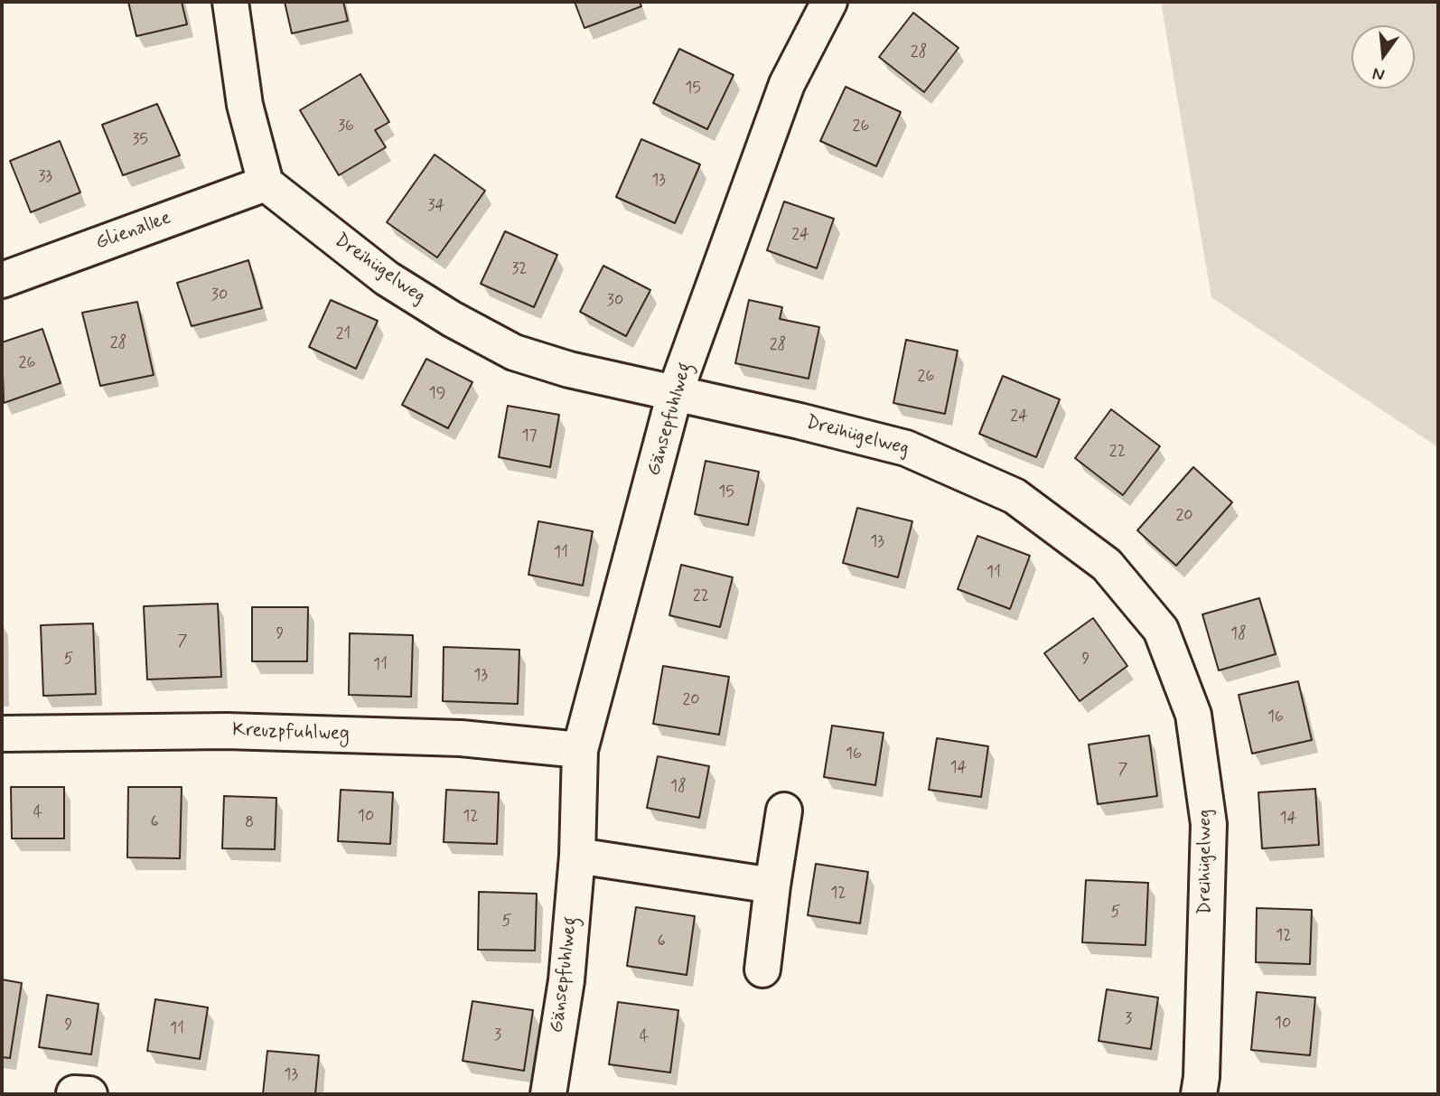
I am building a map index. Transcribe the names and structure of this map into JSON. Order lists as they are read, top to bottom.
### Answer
{
  "streets": {
    "street": [
      "Glienallee",
      "Dreihügelweg",
      "Gänsepfuhlweg",
      "Kreuzpfuhlweg"
    ]
  },
  "crossings": [
    ["Glienallee", "Dreihügelweg"],
    ["Dreihügelweg", "Gänsepfuhlweg"],
    ["Gänsepfuhlweg", "Kreuzpfuhlweg"]
  ],
  "house_numbers": [
    "28",
    "15",
    "36",
    "26",
    "35",
    "33",
    "13",
    "34",
    "24",
    "32",
    "30",
    "30",
    "21",
    "28",
    "28",
    "26",
    "26",
    "19",
    "24",
    "17",
    "22",
    "15",
    "20",
    "13",
    "11",
    "11",
    "22",
    "9",
    "18",
    "7",
    "5",
    "9",
    "11",
    "13",
    "20",
    "16",
    "16",
    "14",
    "7",
    "18",
    "4",
    "10",
    "12",
    "14",
    "6",
    "8",
    "12",
    "5",
    "5",
    "12",
    "6",
    "3",
    "10",
    "9",
    "11",
    "3",
    "4",
    "13"
  ],
  "north": "bottom"
}
